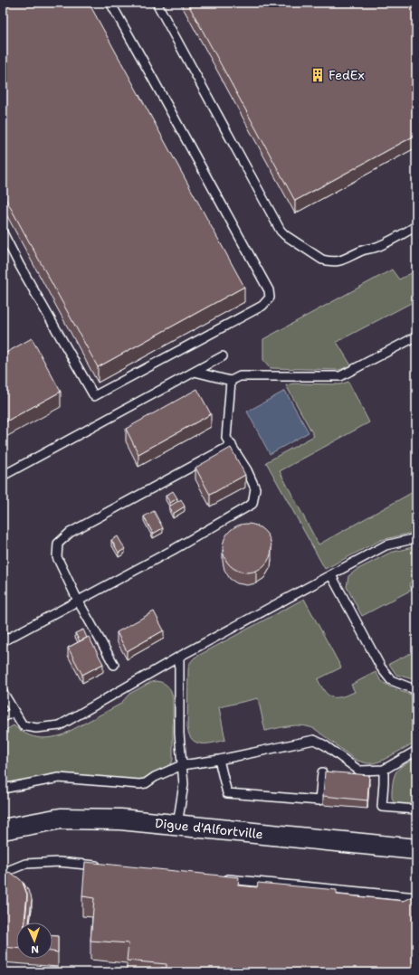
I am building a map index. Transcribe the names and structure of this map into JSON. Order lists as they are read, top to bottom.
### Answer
{
  "streets": {
    "street": ["Digue d'Alfortville"]
  },
  "places": {
    "building": ["FedEx"]
  },
  "north": "bottom"
}
